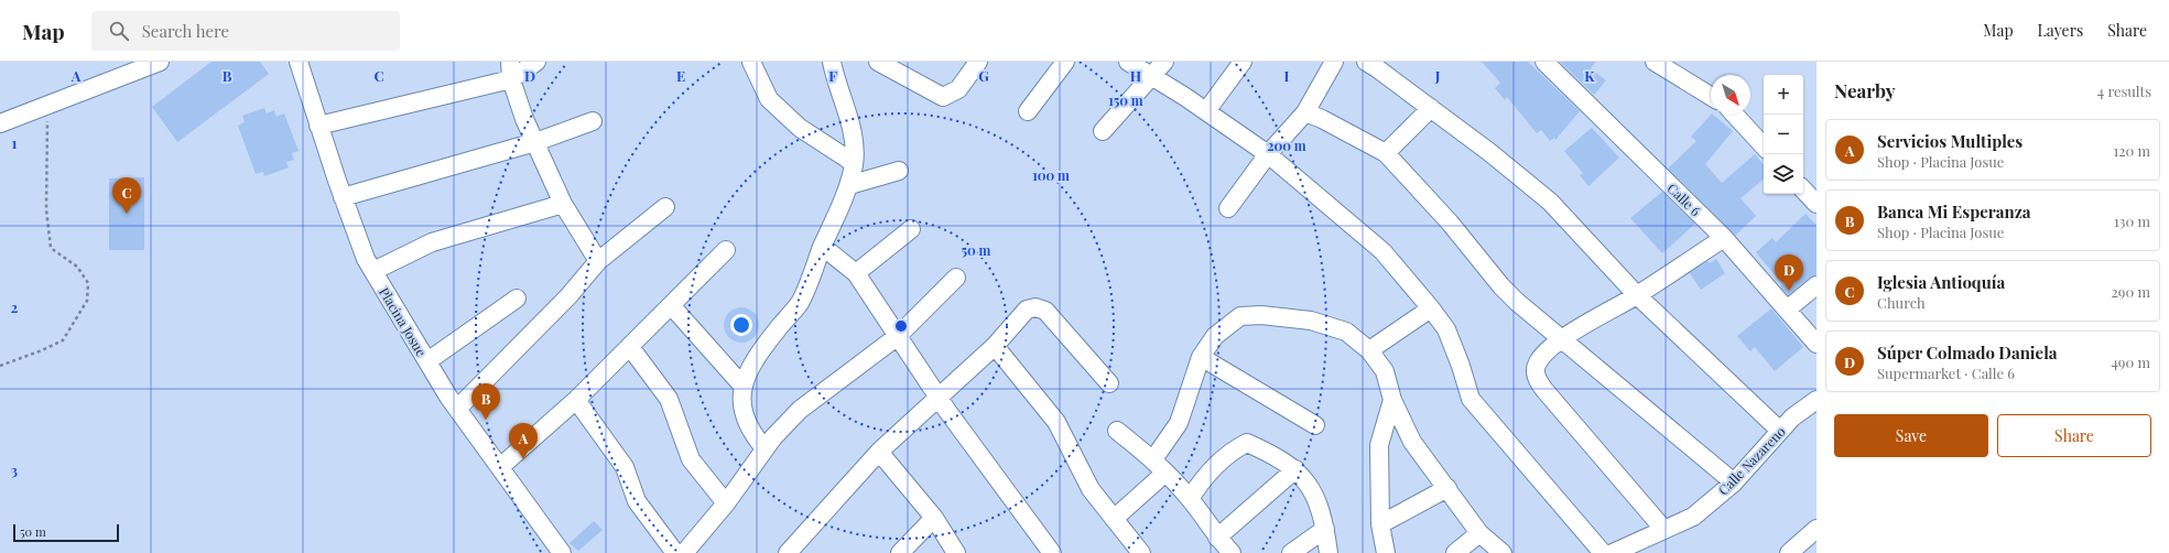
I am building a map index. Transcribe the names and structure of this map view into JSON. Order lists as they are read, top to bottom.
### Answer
{
  "streets": {
    "street": ["Calle 6", "Placina Josue", "Calle Nazareno"]
  },
  "scale_bar": "50 m",
  "north": "bottom right",
  "page": {
    "header": "Map",
    "search": "Search here",
    "nav": ["Map", "Layers", "Share"],
    "heading": ["Nearby", "4 results"],
    "map_buttons": ["+", "−"],
    "list": [
      {
        "mark": "A",
        "name": "Servicios Multiples",
        "note": "Shop · Placina Josue",
        "value": "120 m"
      },
      {
        "mark": "B",
        "name": "Banca Mi Esperanza",
        "note": "Shop · Placina Josue",
        "value": "130 m"
      },
      {
        "mark": "C",
        "name": "Iglesia Antioquía",
        "note": "Church",
        "value": "290 m"
      },
      {
        "mark": "D",
        "name": "Súper Colmado Daniela",
        "note": "Supermarket · Calle 6",
        "value": "490 m"
      }
    ],
    "pins": [
      "C",
      "D",
      "B",
      "A"
    ],
    "buttons": ["Save", "Share"],
    "scale": "50 m"
  },
  "grid": {
    "columns": [
      "A",
      "B",
      "C",
      "D",
      "E",
      "F",
      "G",
      "H",
      "I",
      "J",
      "K"
    ],
    "rows": ["1", "2", "3"]
  },
  "rings": [
    "150 m",
    "200 m",
    "100 m",
    "50 m"
  ]
}
